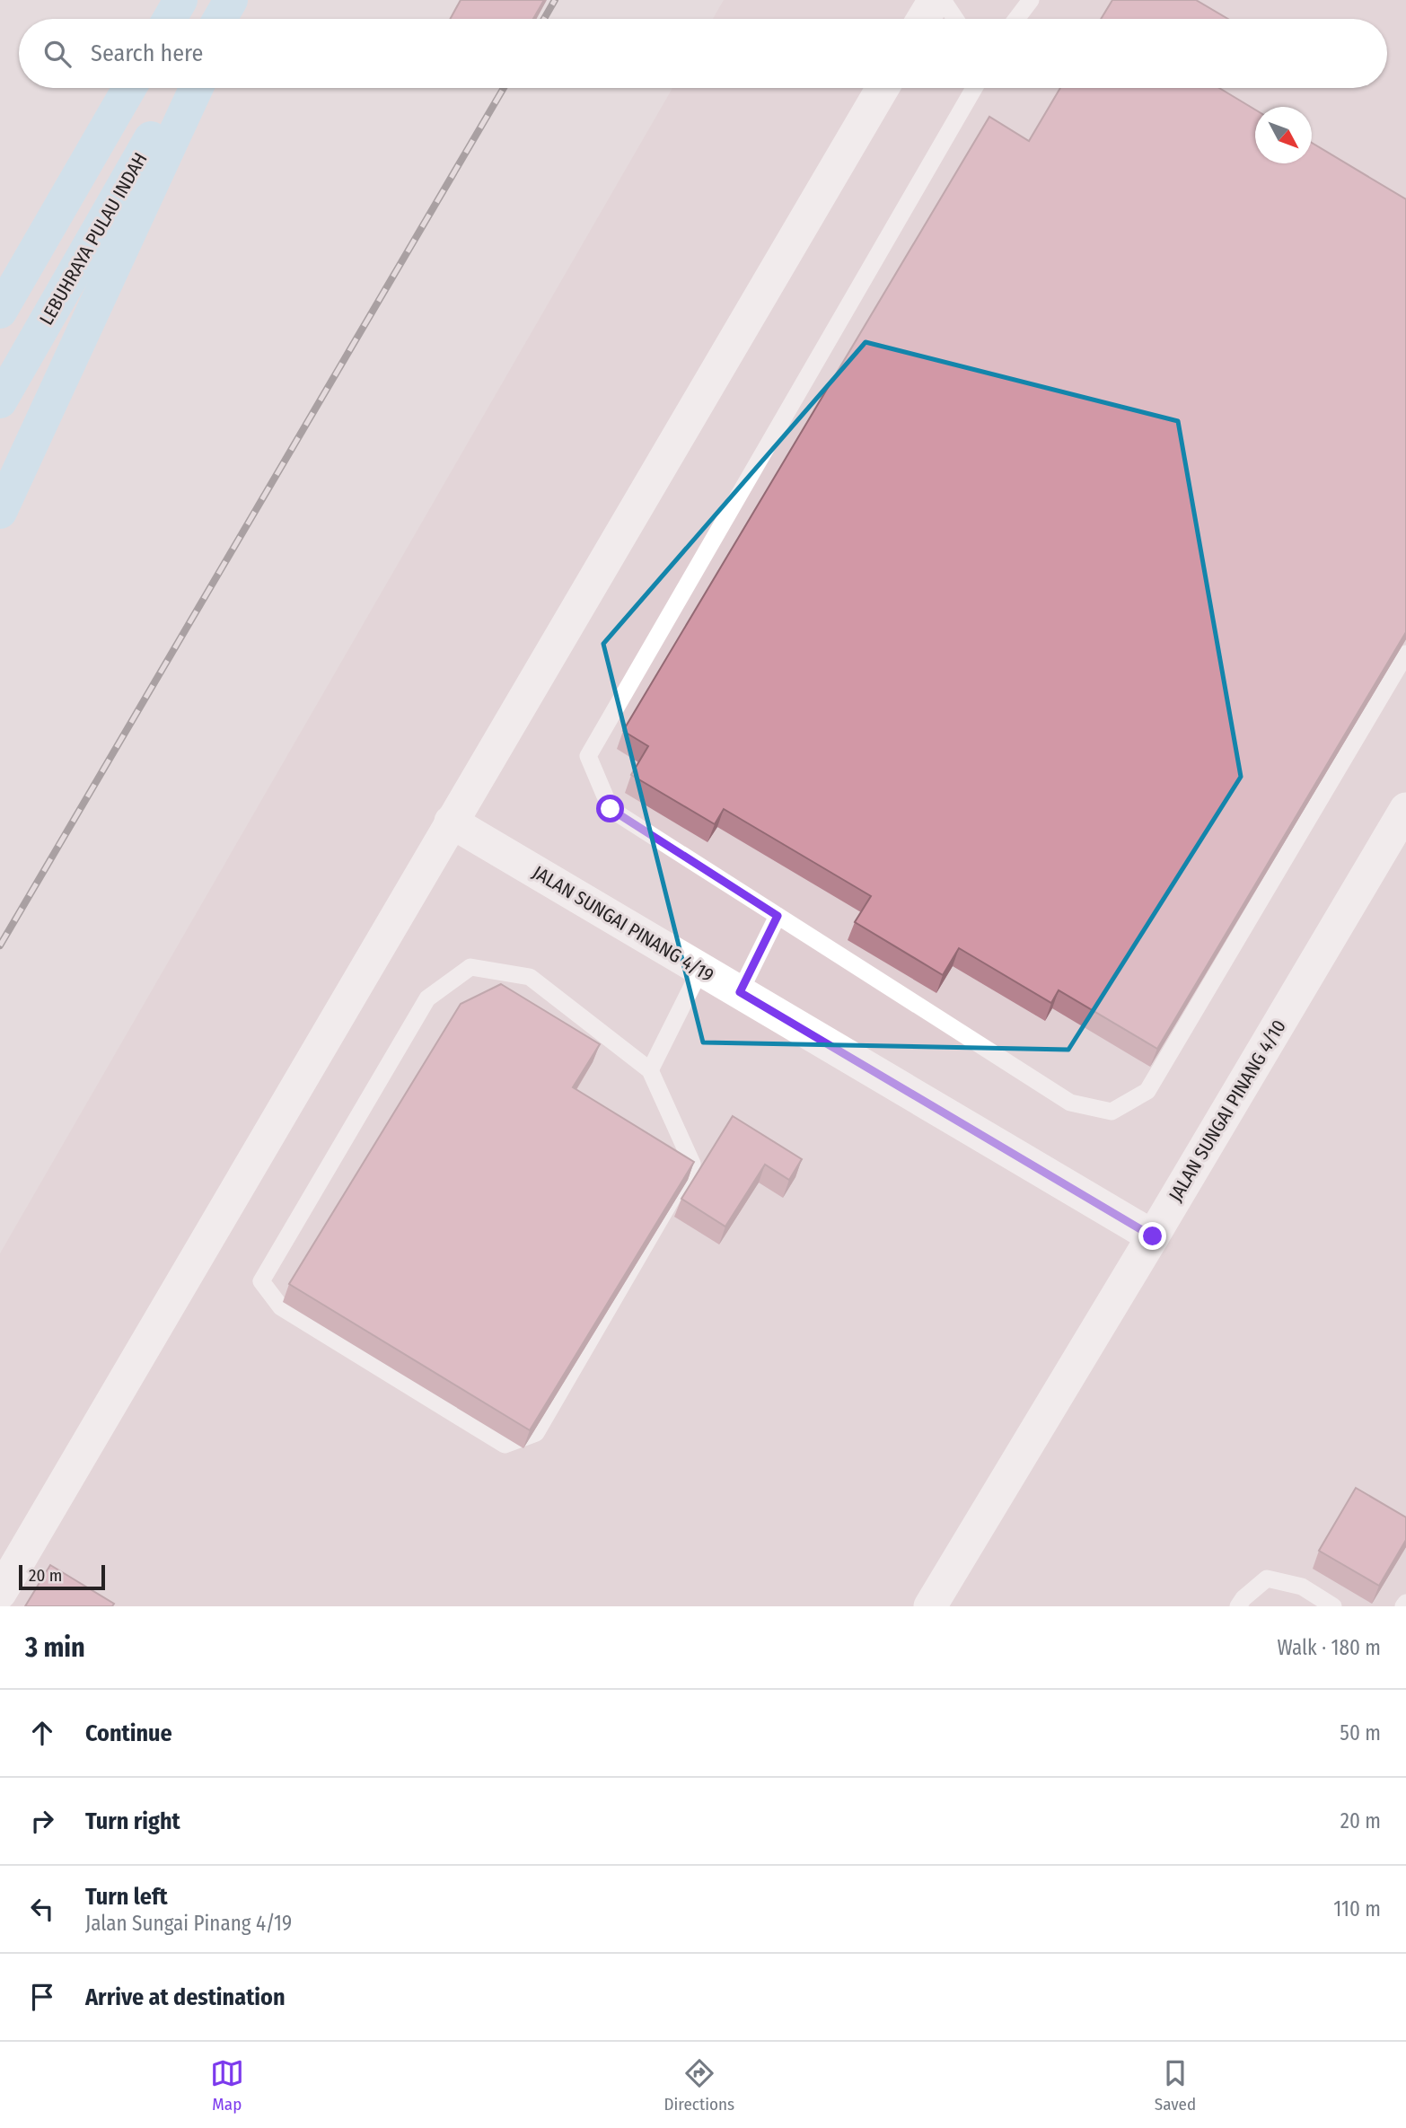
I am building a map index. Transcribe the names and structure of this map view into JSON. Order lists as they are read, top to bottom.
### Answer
{
  "streets": {
    "main road": ["LEBUHRAYA PULAU INDAH"],
    "street": ["JALAN SUNGAI PINANG 4/19", "JALAN SUNGAI PINANG 4/10"]
  },
  "crossings": [
    ["JALAN SUNGAI PINANG 4/19", "JALAN SUNGAI PINANG 4/10"]
  ],
  "scale_bar": "20 m",
  "north": "bottom right",
  "page": {
    "search": "Search here",
    "scale": "20 m",
    "heading": ["3 min", "Walk · 180 m"],
    "list": [
      ["Continue", "50 m"],
      ["Turn right", "20 m"],
      ["Turn left", "Jalan Sungai Pinang 4/19", "110 m"],
      "Arrive at destination"
    ],
    "nav": ["Map", "Directions", "Saved"]
  }
}
